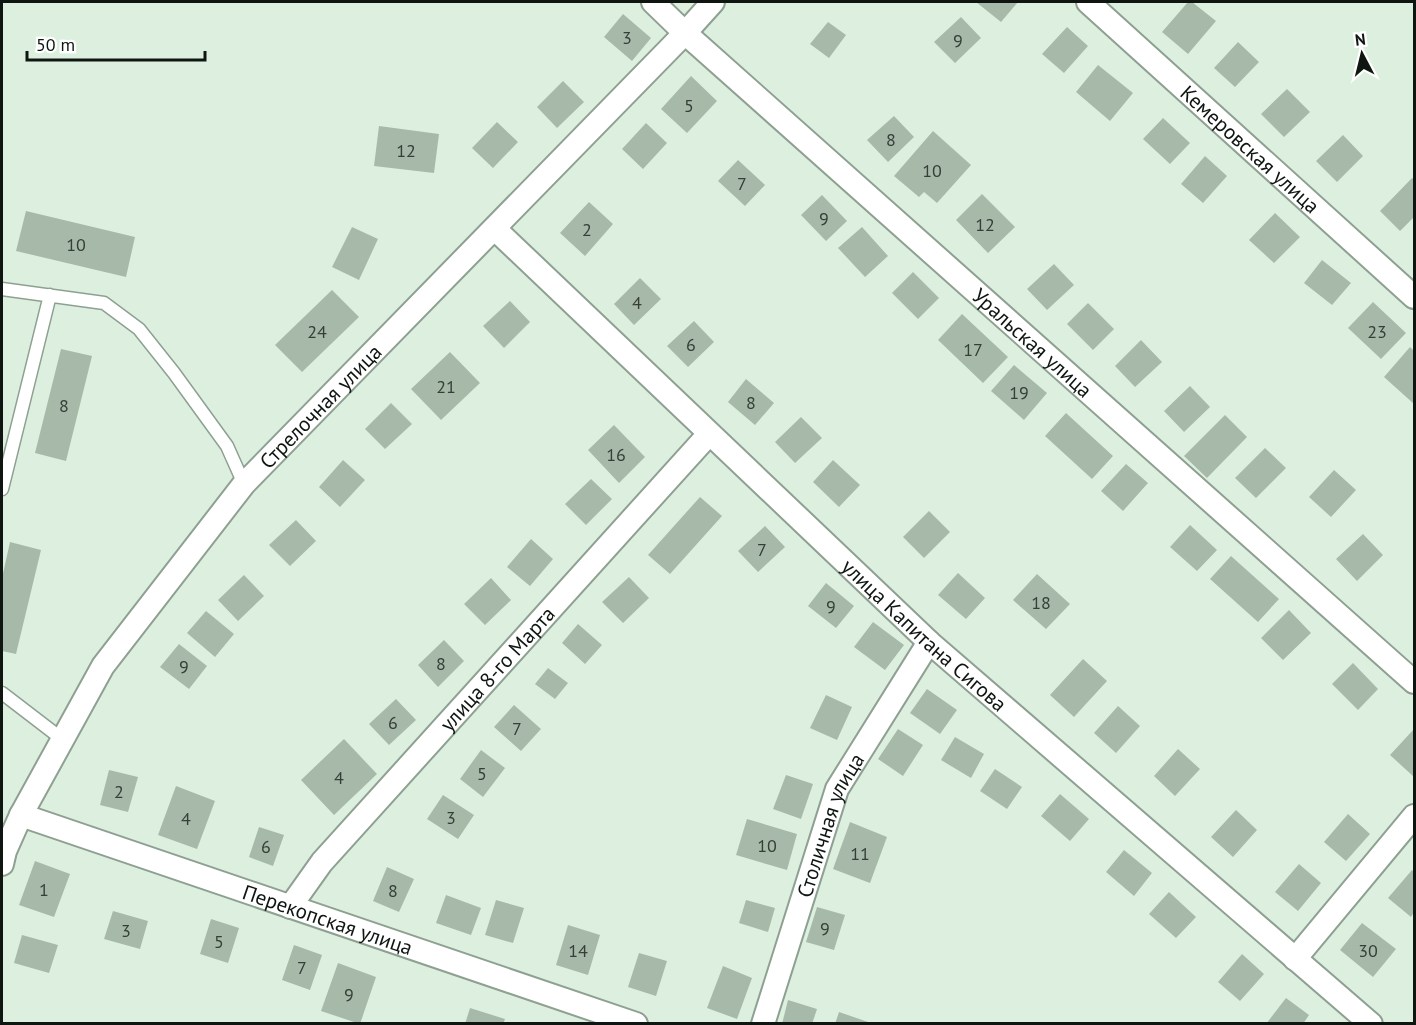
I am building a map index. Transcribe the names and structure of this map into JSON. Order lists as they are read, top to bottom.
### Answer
{
  "streets": {
    "street": [
      "Кемеровская улица",
      "Уральская улица",
      "Стрелочная улица",
      "улица Капитана Сигова",
      "улица 8-го Марта",
      "Столичная улица",
      "Перекопская улица"
    ]
  },
  "crossings": [
    ["Уральская улица", "Стрелочная улица"],
    ["Стрелочная улица", "улица Капитана Сигова"],
    ["Стрелочная улица", "Перекопская улица"],
    ["улица Капитана Сигова", "улица 8-го Марта"],
    ["улица Капитана Сигова", "Столичная улица"],
    ["улица 8-го Марта", "Перекопская улица"]
  ],
  "house_numbers": [
    "3",
    "9",
    "5",
    "8",
    "12",
    "10",
    "7",
    "9",
    "12",
    "2",
    "10",
    "4",
    "24",
    "23",
    "6",
    "17",
    "21",
    "19",
    "8",
    "8",
    "16",
    "7",
    "18",
    "9",
    "8",
    "9",
    "6",
    "7",
    "5",
    "4",
    "2",
    "3",
    "4",
    "10",
    "6",
    "11",
    "1",
    "8",
    "9",
    "3",
    "5",
    "14",
    "30",
    "7",
    "9"
  ],
  "scale_bar": "50 m",
  "north": "top"
}
